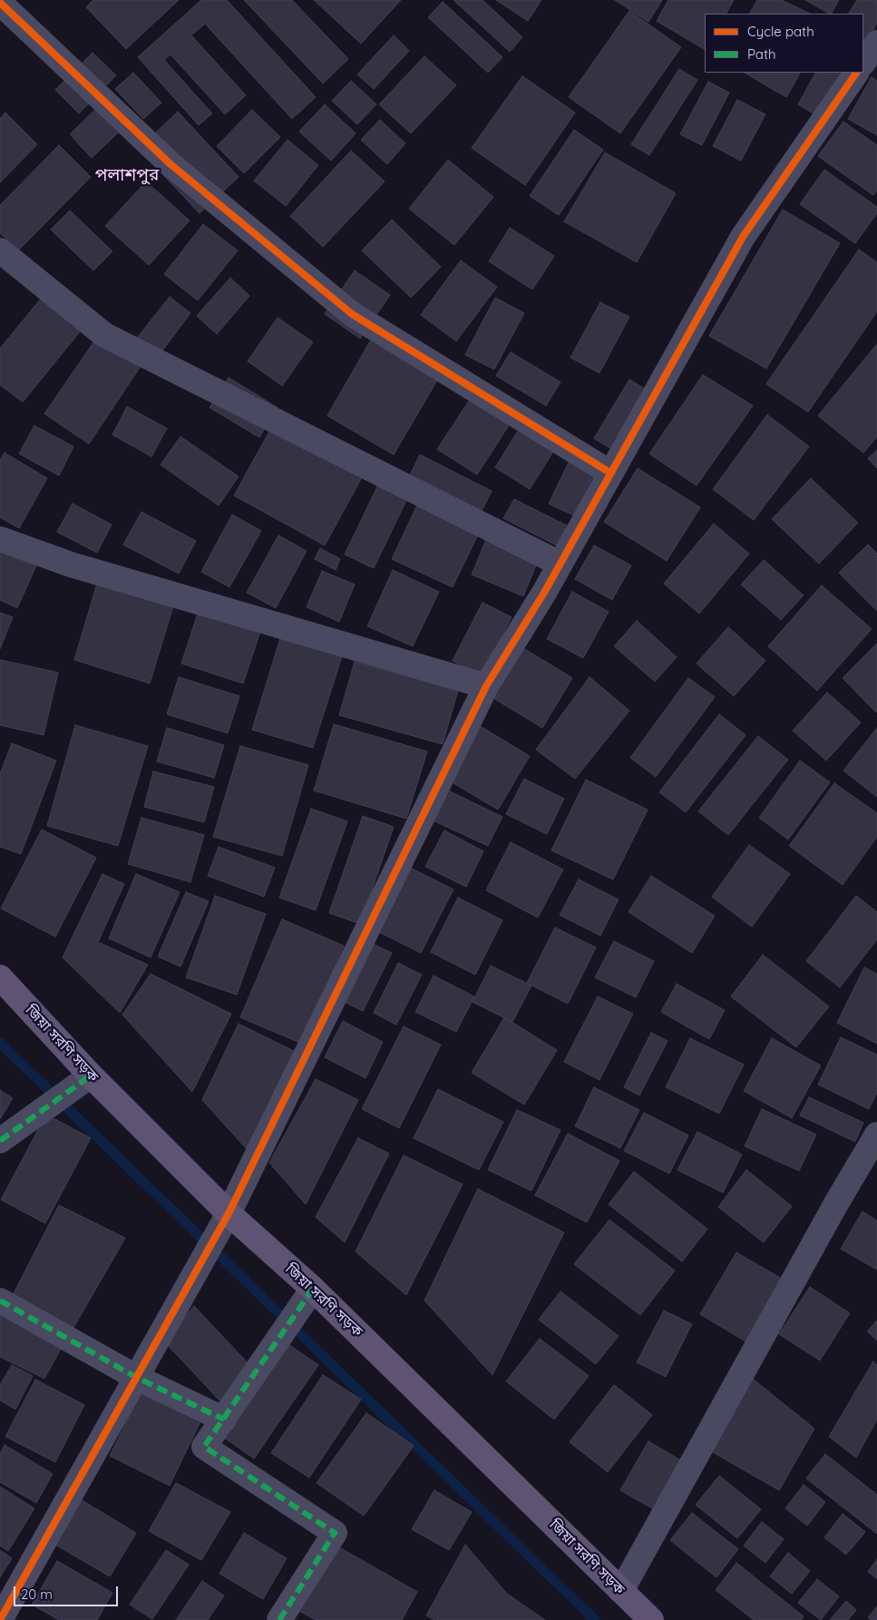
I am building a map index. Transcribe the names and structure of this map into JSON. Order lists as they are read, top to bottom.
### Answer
{
  "streets": {
    "main road": ["জিয়া সরণি সড়ক"]
  },
  "districts": ["পলাশপুর"],
  "legend": ["Cycle path", "Path"],
  "scale_bar": "20 m"
}
